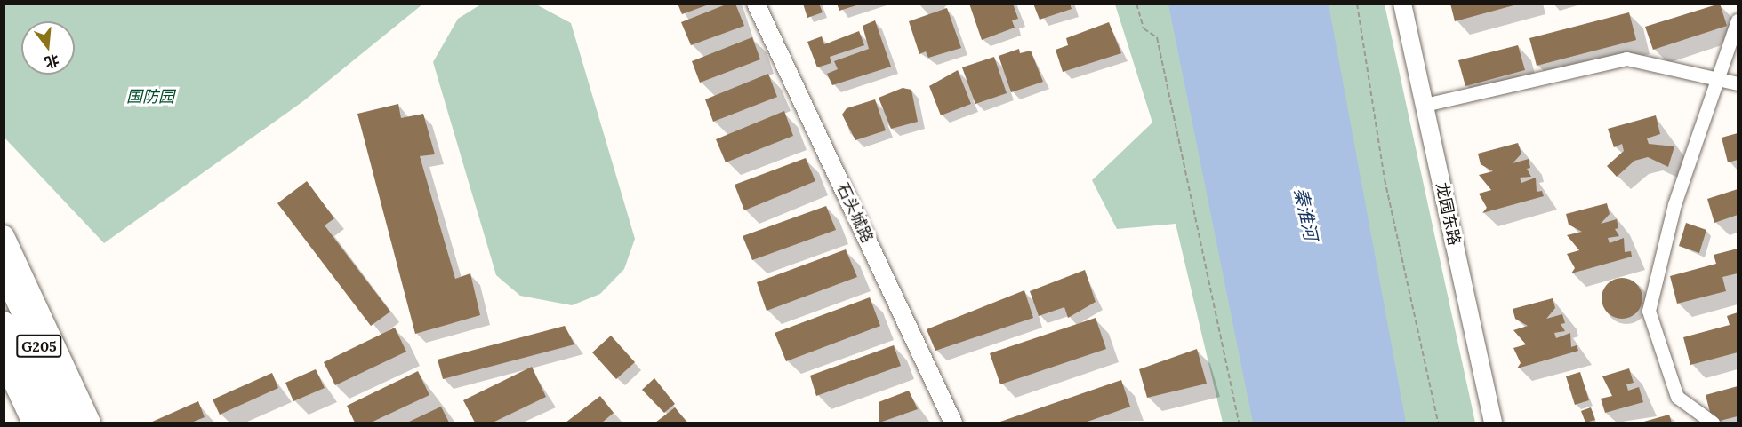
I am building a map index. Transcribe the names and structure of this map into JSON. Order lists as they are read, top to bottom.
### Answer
{
  "streets": {
    "highway": ["G205"],
    "street": ["石头城路", "龙园东路"]
  },
  "water": ["秦淮河"],
  "parks": ["国防园"],
  "north": "bottom"
}
